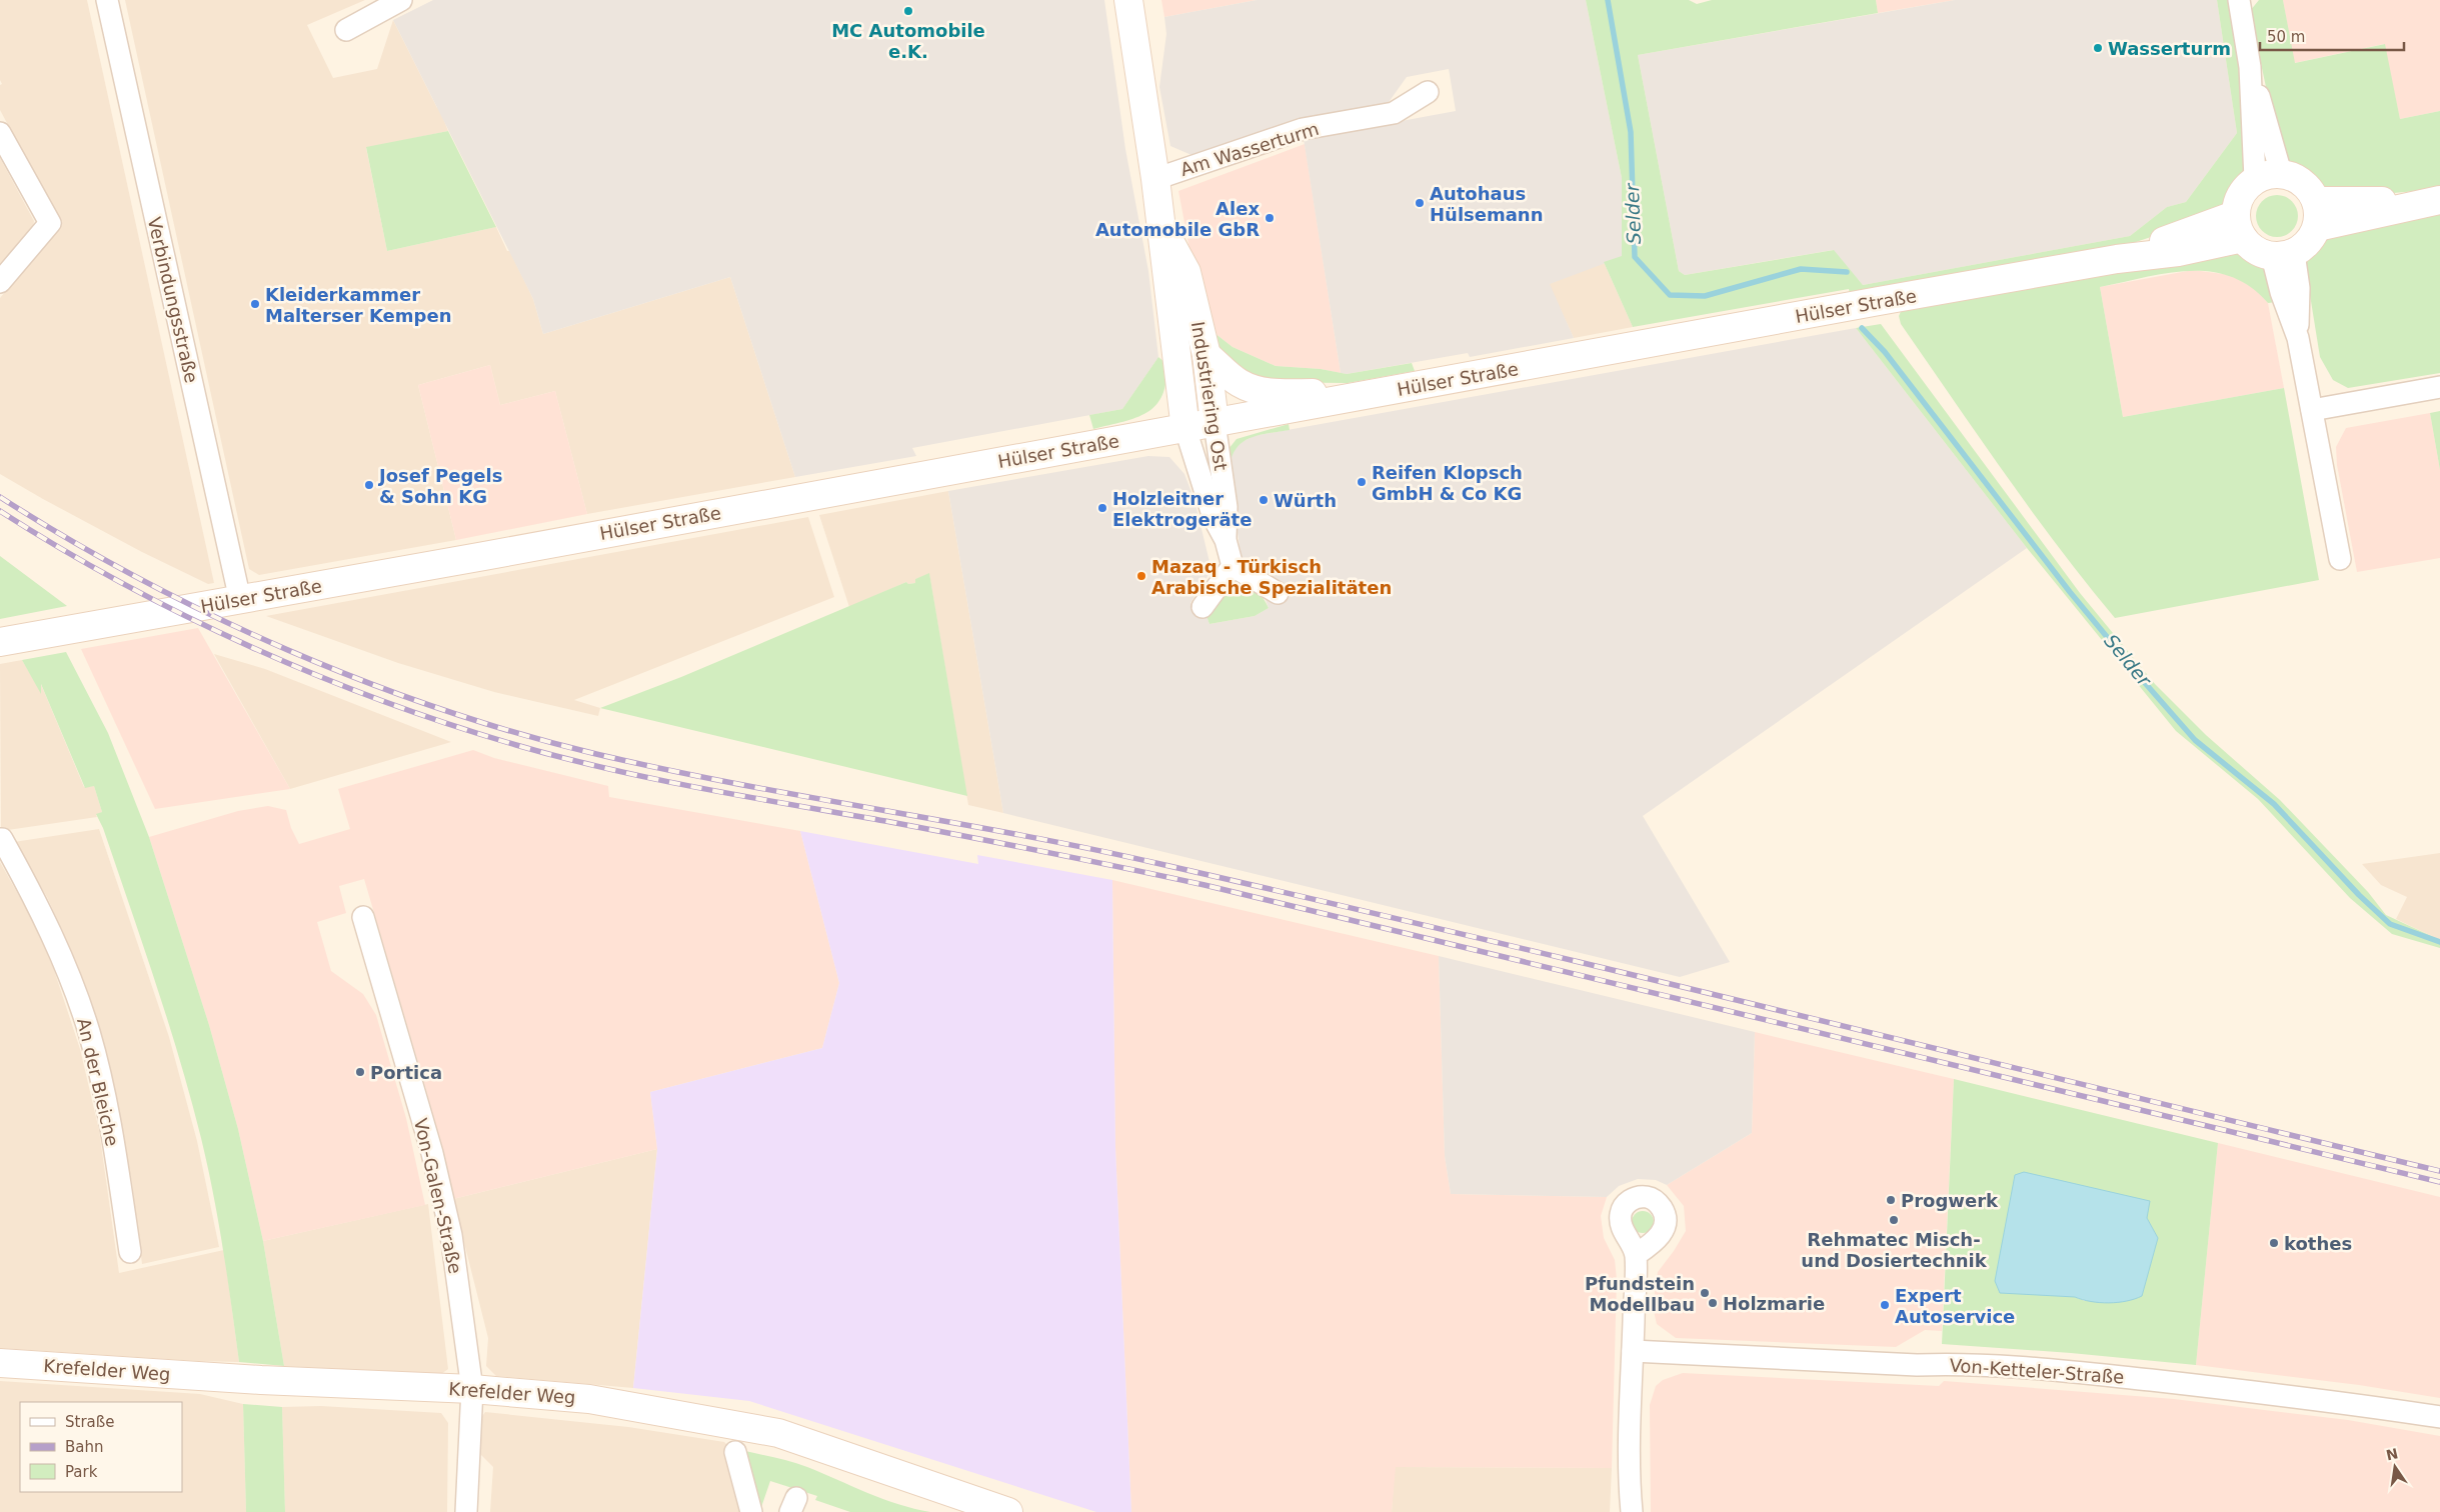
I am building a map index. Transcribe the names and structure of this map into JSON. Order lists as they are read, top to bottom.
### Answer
{
  "streets": {
    "main road": ["Hülser Straße", "Industriering Ost", "Krefelder Weg"],
    "street": [
      "Am Wasserturm",
      "Verbindungsstraße",
      "An der Bleiche",
      "Von-Galen-Straße",
      "Von-Ketteler-Straße"
    ]
  },
  "crossings": [
    ["Am Wasserturm", "Industriering Ost"],
    ["Verbindungsstraße", "Hülser Straße"],
    ["Hülser Straße", "Industriering Ost"],
    ["Von-Galen-Straße", "Krefelder Weg"]
  ],
  "water": ["Selder"],
  "places": [
    "MC Automobile e.K.",
    "Wasserturm",
    "Autohaus Hülsemann",
    "Alex Automobile GbR",
    "Kleiderkammer Malterser Kempen",
    "Reifen Klopsch GmbH & Co KG",
    "Josef Pegels & Sohn KG",
    "Würth",
    "Holzleitner Elektrogeräte",
    "Mazaq - Türkisch Arabische Spezialitäten",
    "Portica",
    "Progwerk",
    "Rehmatec Misch- und Dosiertechnik",
    "kothes",
    "Pfundstein Modellbau",
    "Holzmarie",
    "Expert Autoservice"
  ],
  "legend": ["Straße", "Bahn", "Park"],
  "scale_bar": "50 m",
  "north": "top"
}
